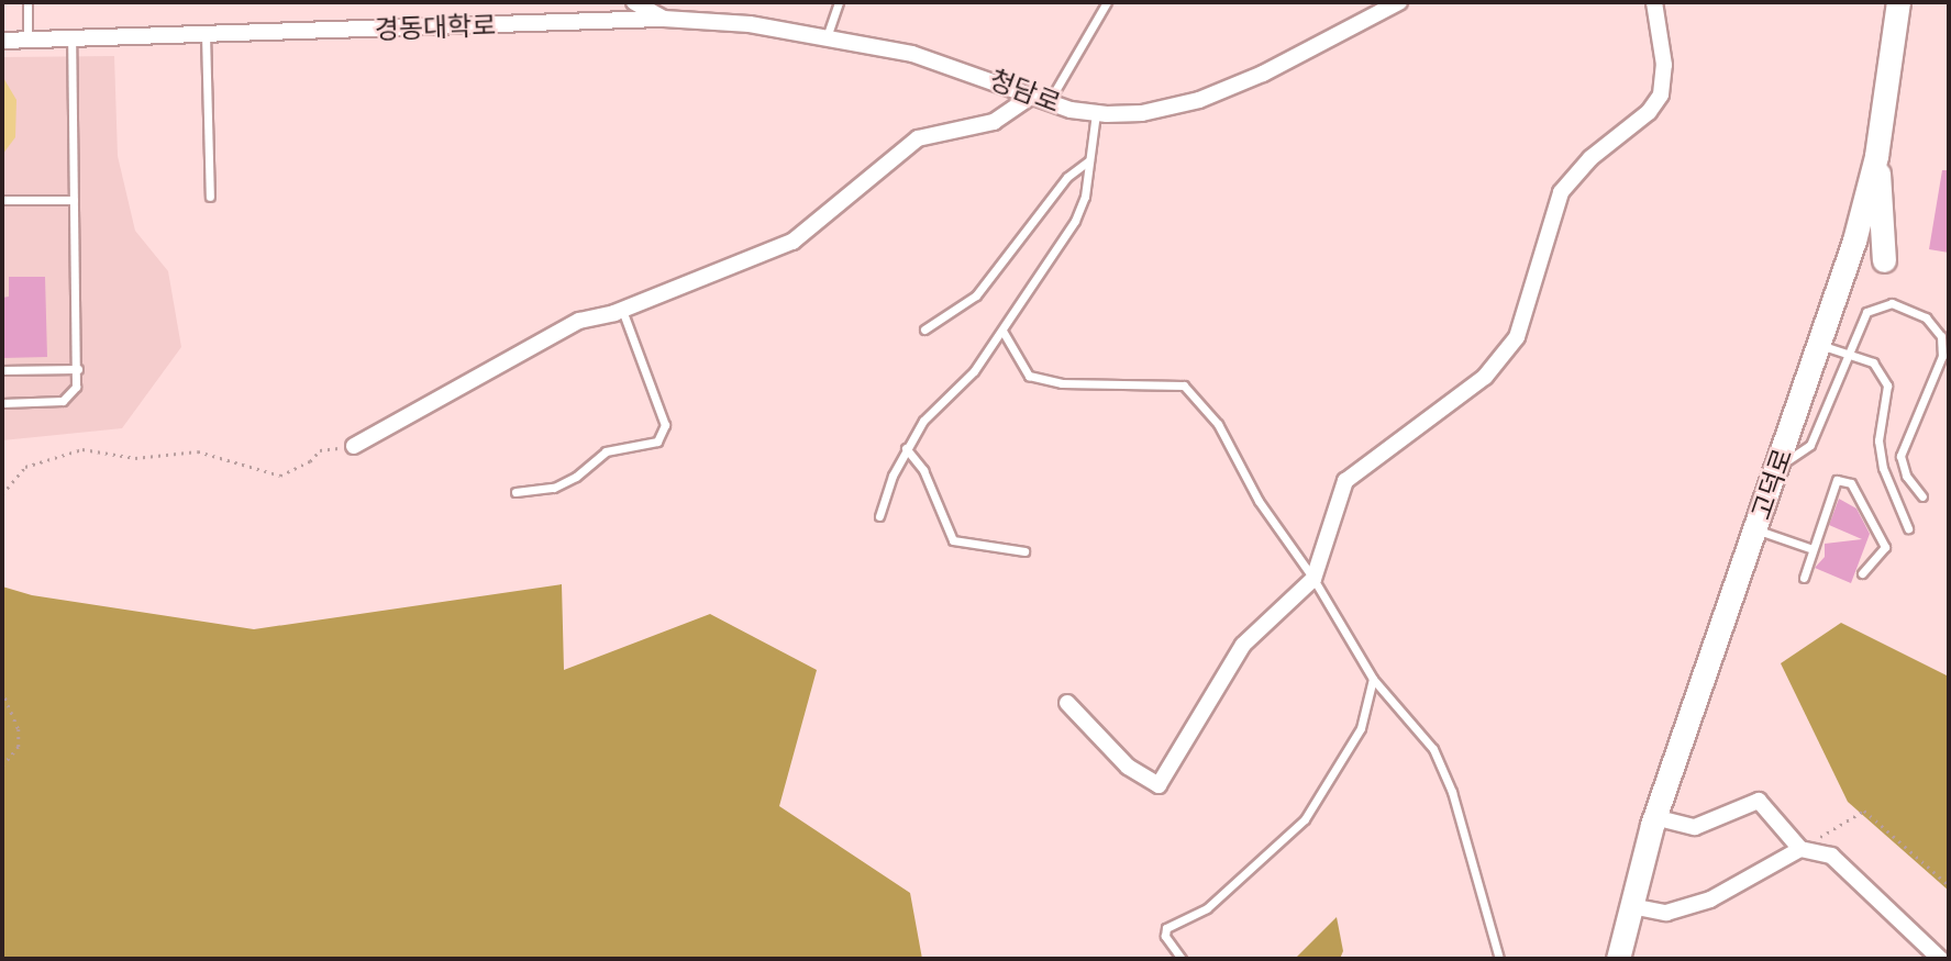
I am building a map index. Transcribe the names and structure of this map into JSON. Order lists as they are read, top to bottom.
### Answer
{
  "streets": {
    "main road": ["고덕로"],
    "street": ["경동대학로", "청담로"]
  },
  "crossings": [
    ["경동대학로", "청담로"]
  ]
}
